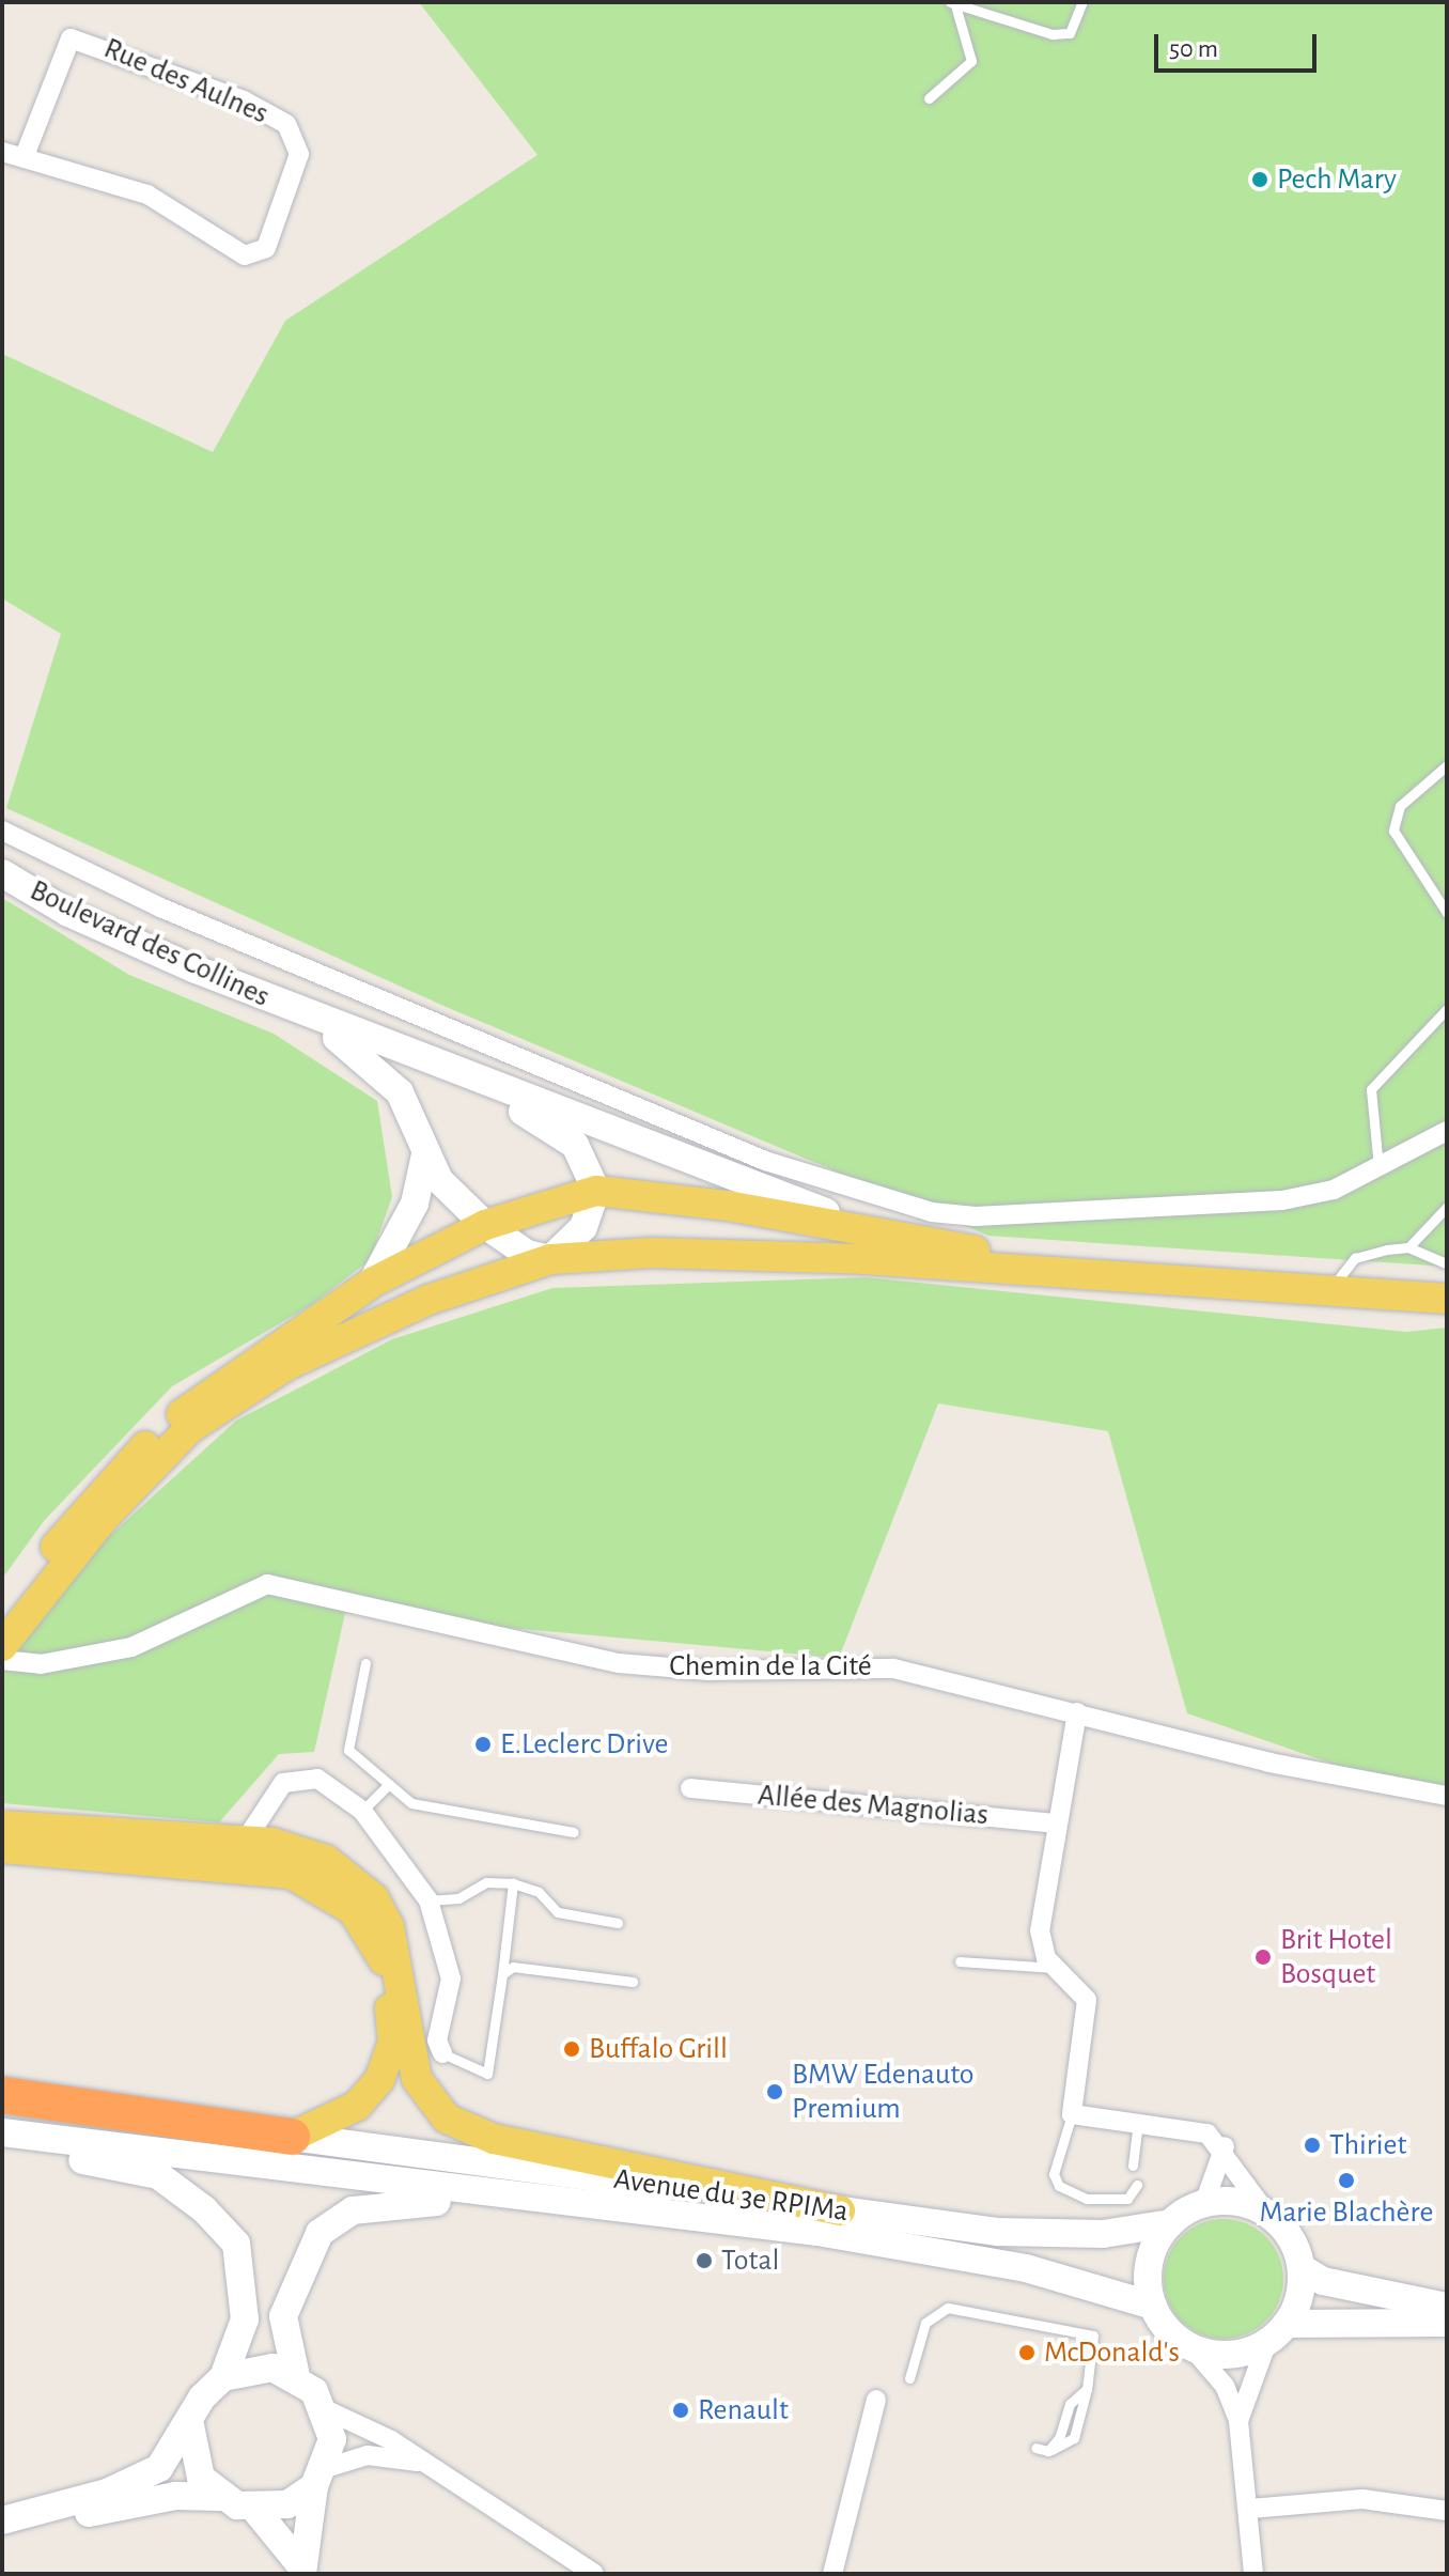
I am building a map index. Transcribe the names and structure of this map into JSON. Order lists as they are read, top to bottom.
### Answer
{
  "streets": {
    "main road": ["Boulevard des Collines", "Avenue du 3e RPIMa"],
    "street": ["Rue des Aulnes", "Chemin de la Cité", "Allée des Magnolias"]
  },
  "places": [
    "Pech Mary",
    "E.Leclerc Drive",
    "Brit Hotel Bosquet",
    "Buffalo Grill",
    "BMW Edenauto Premium",
    "Thiriet",
    "Marie Blachère",
    "Total",
    "McDonald's",
    "Renault"
  ],
  "scale_bar": "50 m"
}
